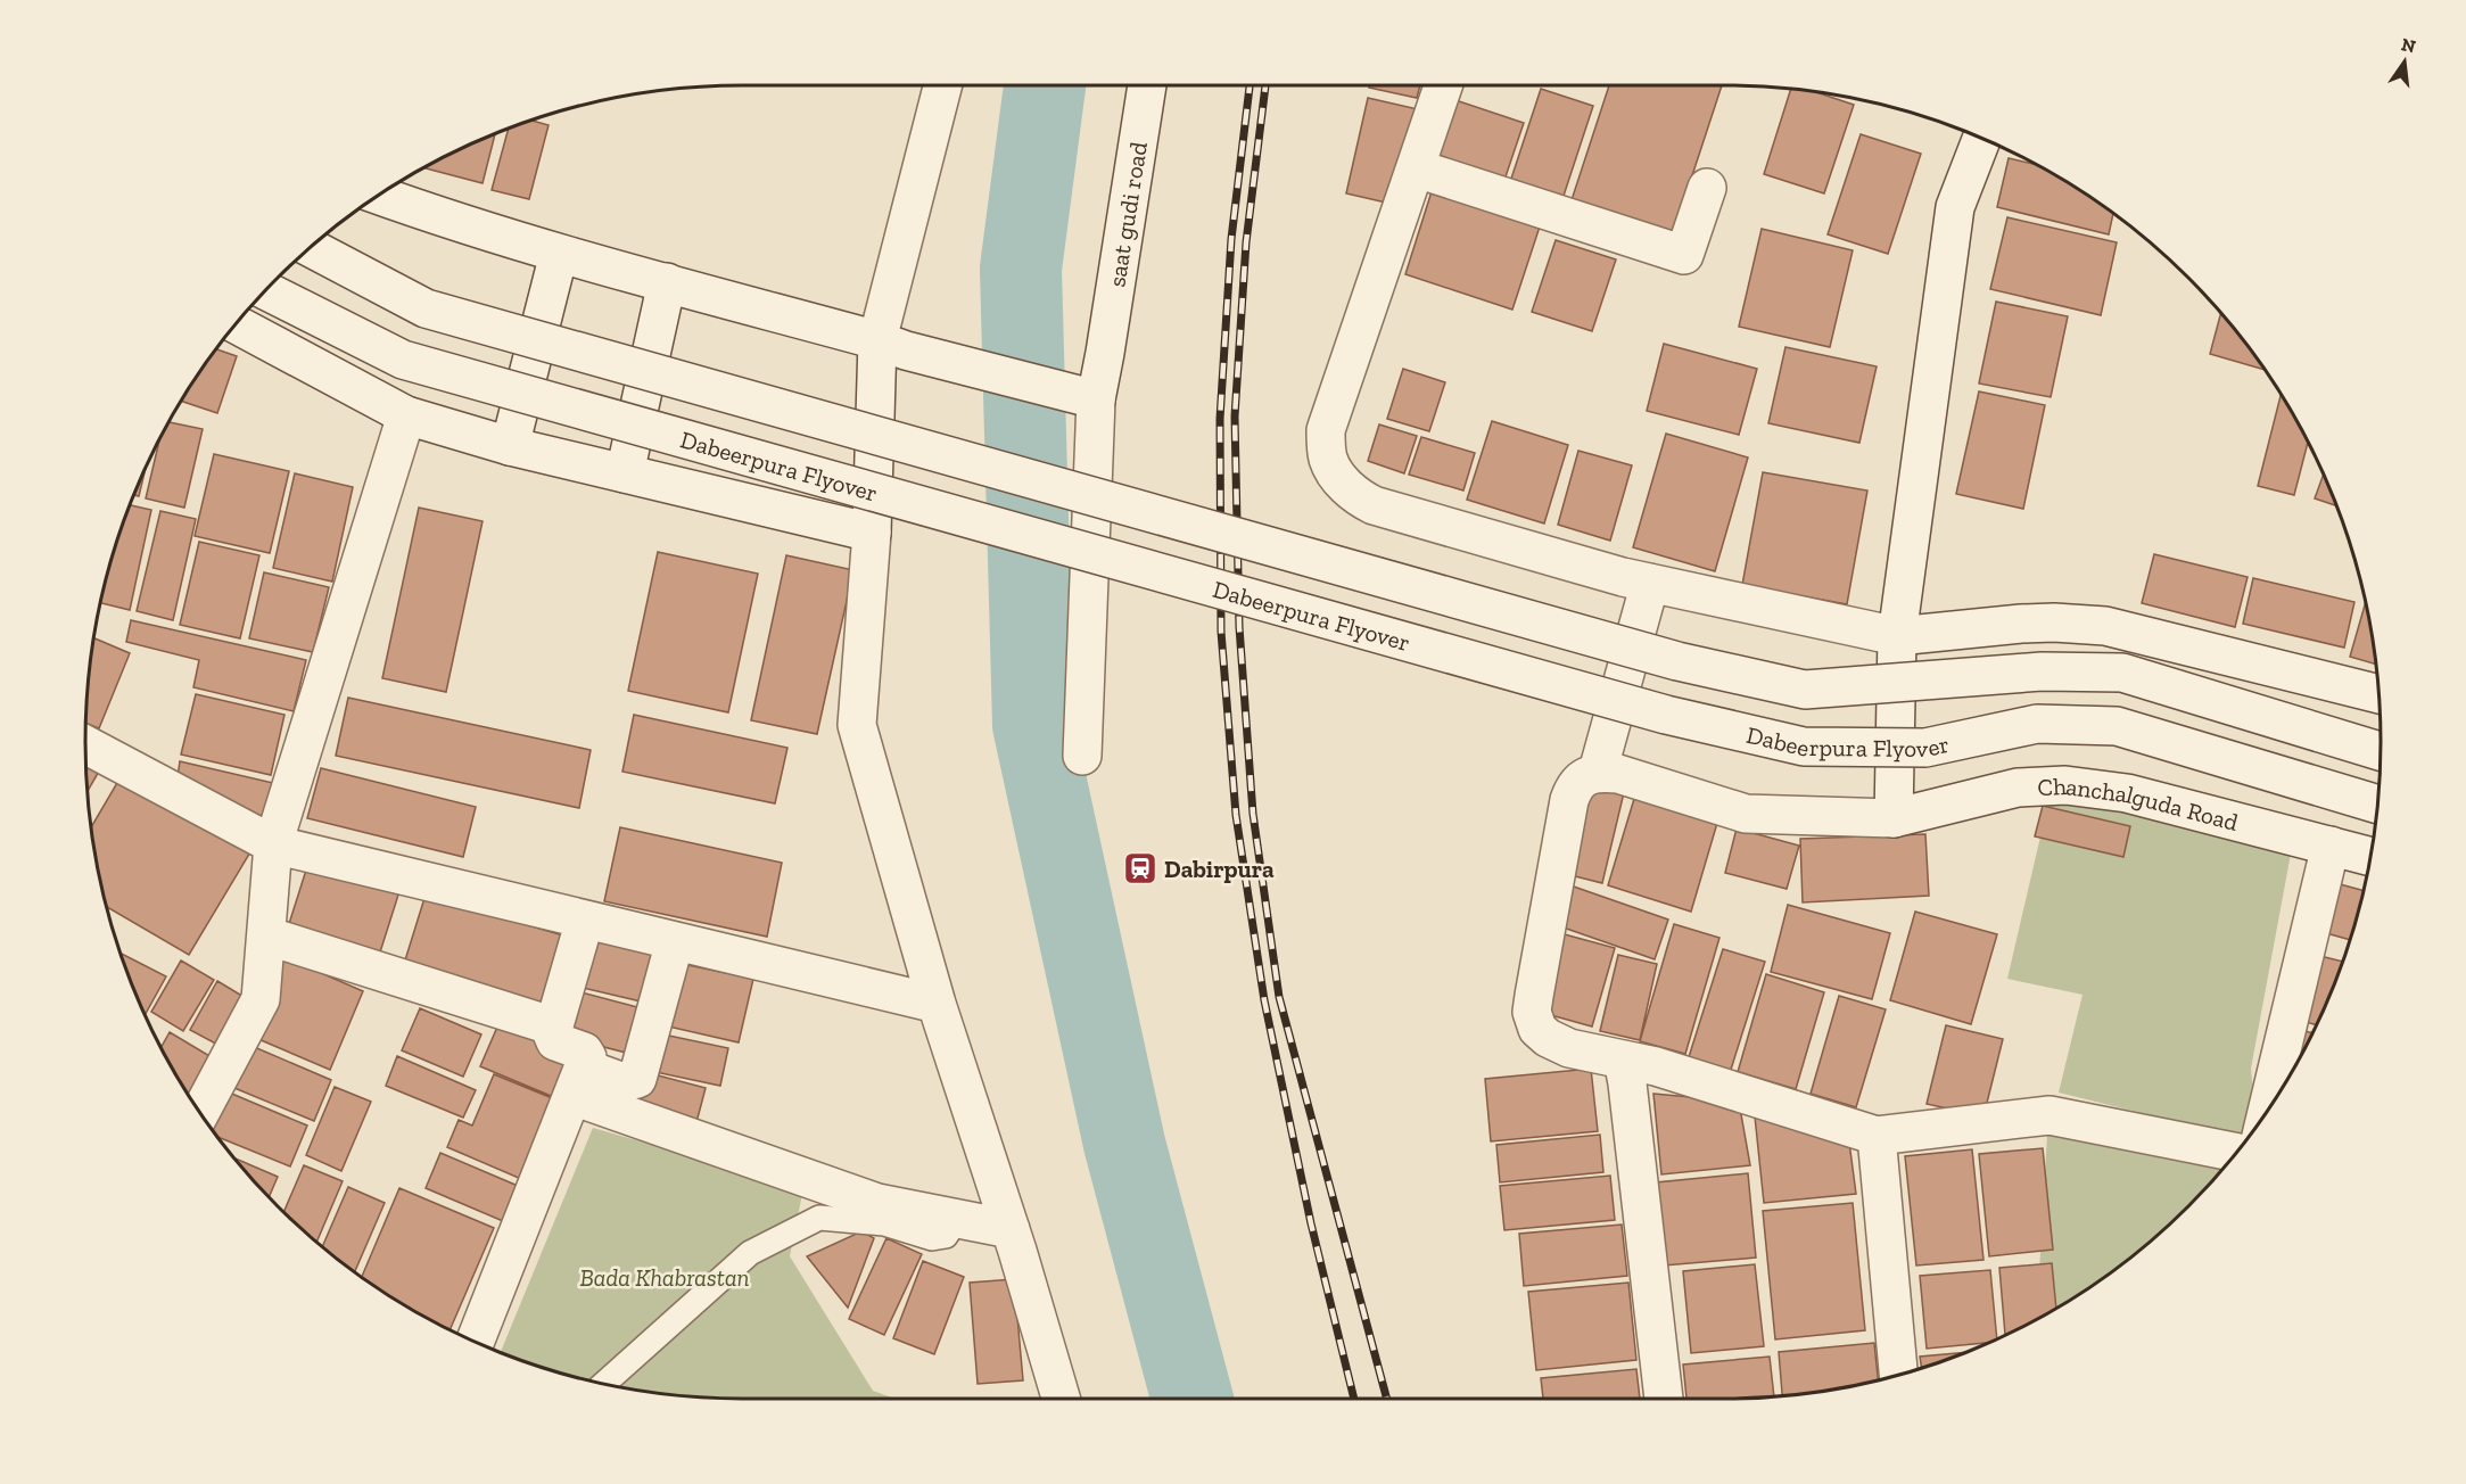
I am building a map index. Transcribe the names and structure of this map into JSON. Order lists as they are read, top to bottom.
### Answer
{
  "streets": {
    "street": ["saat gudi road", "Dabeerpura Flyover", "Chanchalguda Road"]
  },
  "parks": ["Bada Khabrastan"],
  "places": {
    "station": ["Dabirpura"]
  },
  "north": "top"
}
